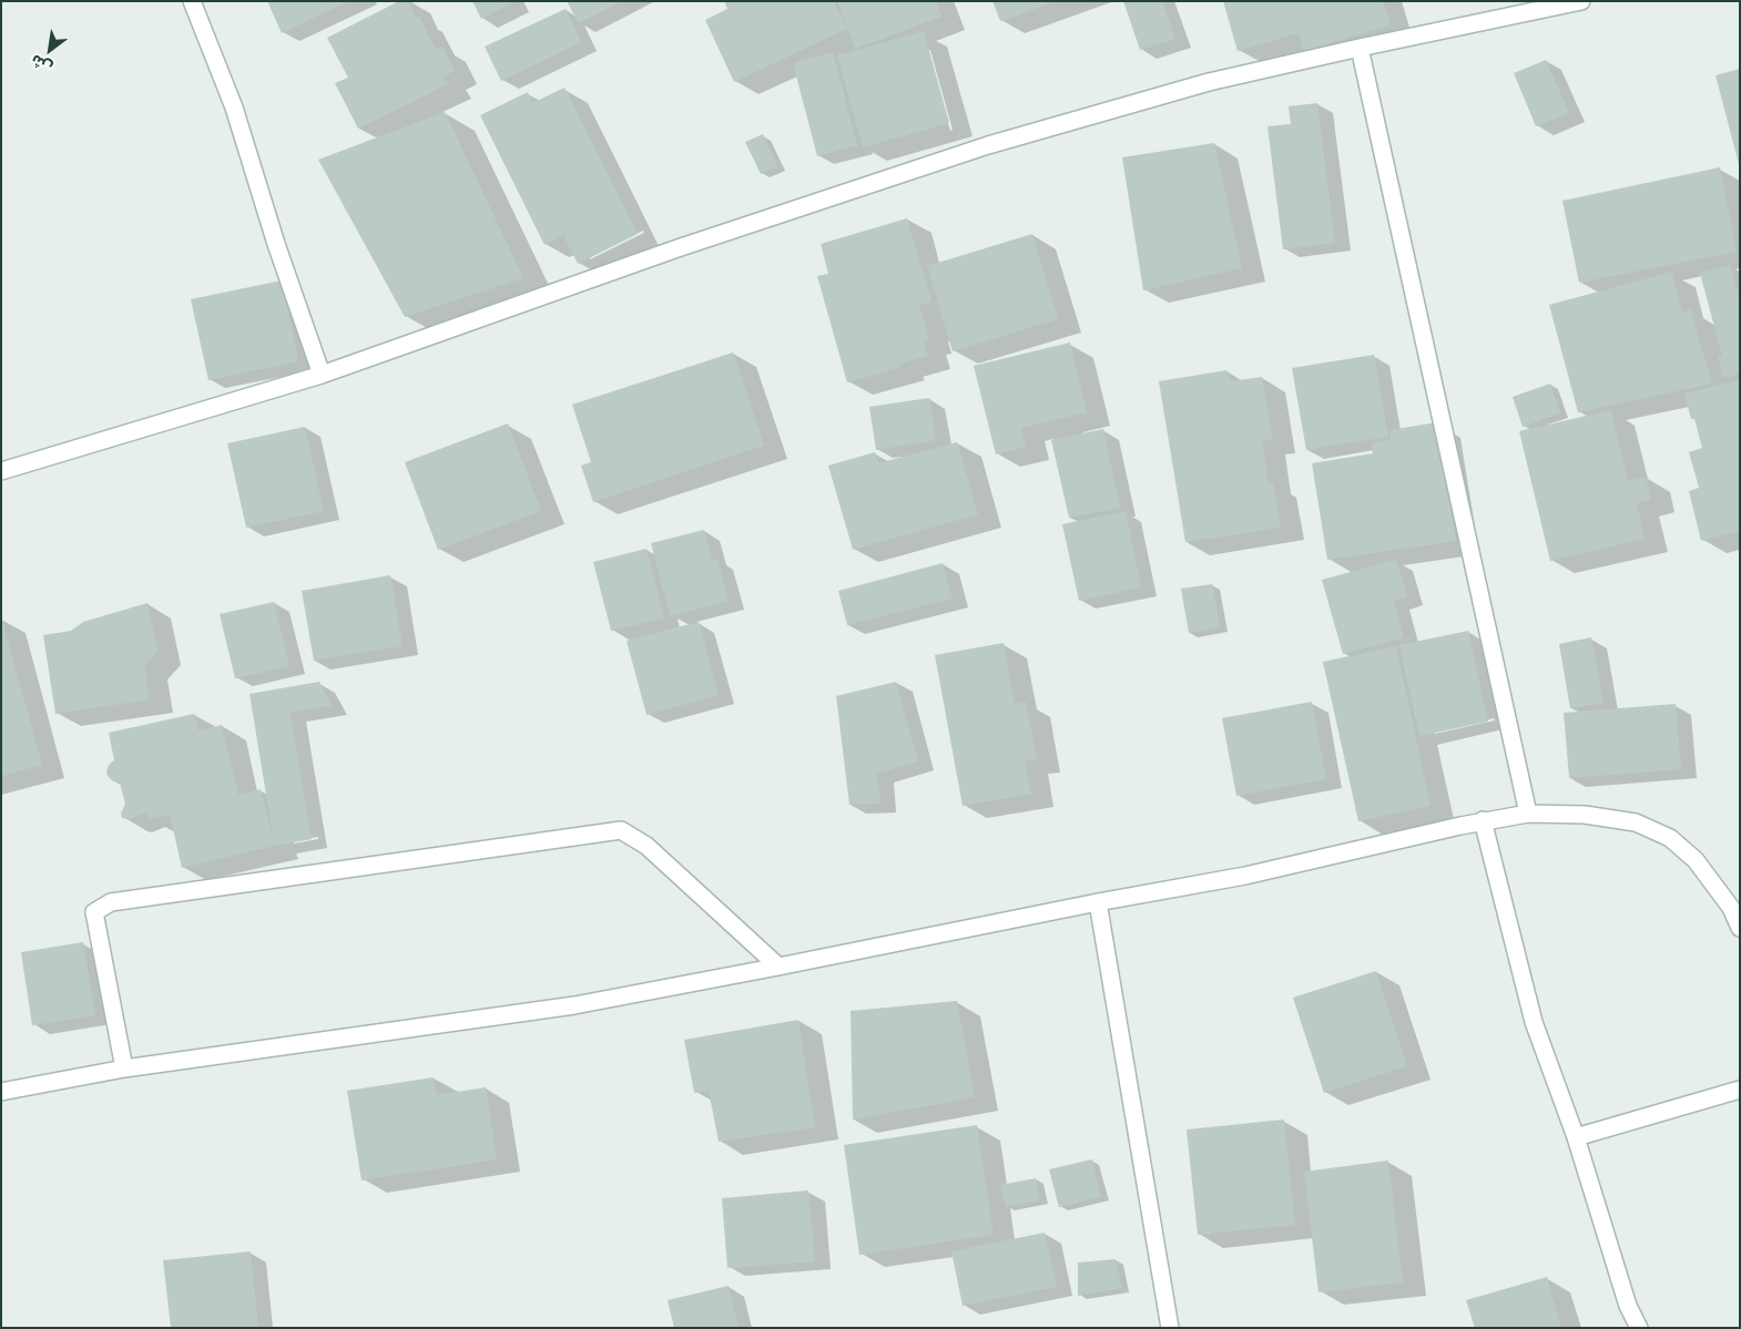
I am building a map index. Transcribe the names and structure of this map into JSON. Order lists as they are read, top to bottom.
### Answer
{
  "north": "bottom left"
}
